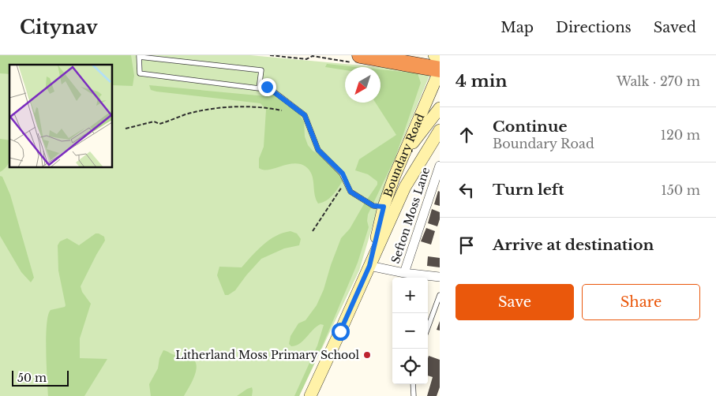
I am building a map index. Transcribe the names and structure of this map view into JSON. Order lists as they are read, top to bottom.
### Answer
{
  "streets": {
    "street": ["Boundary Road", "Sefton Moss Lane"]
  },
  "places": ["Litherland Moss Primary School"],
  "scale_bar": "50 m",
  "north": "bottom left",
  "page": {
    "header": "Citynav",
    "nav": ["Map", "Directions", "Saved"],
    "heading": ["4 min", "Walk · 270 m"],
    "list": [
      ["Continue", "Boundary Road", "120 m"],
      ["Turn left", "150 m"],
      "Arrive at destination"
    ],
    "buttons": ["Save", "Share"],
    "map_buttons": ["+", "−"],
    "scale": "50 m"
  }
}
